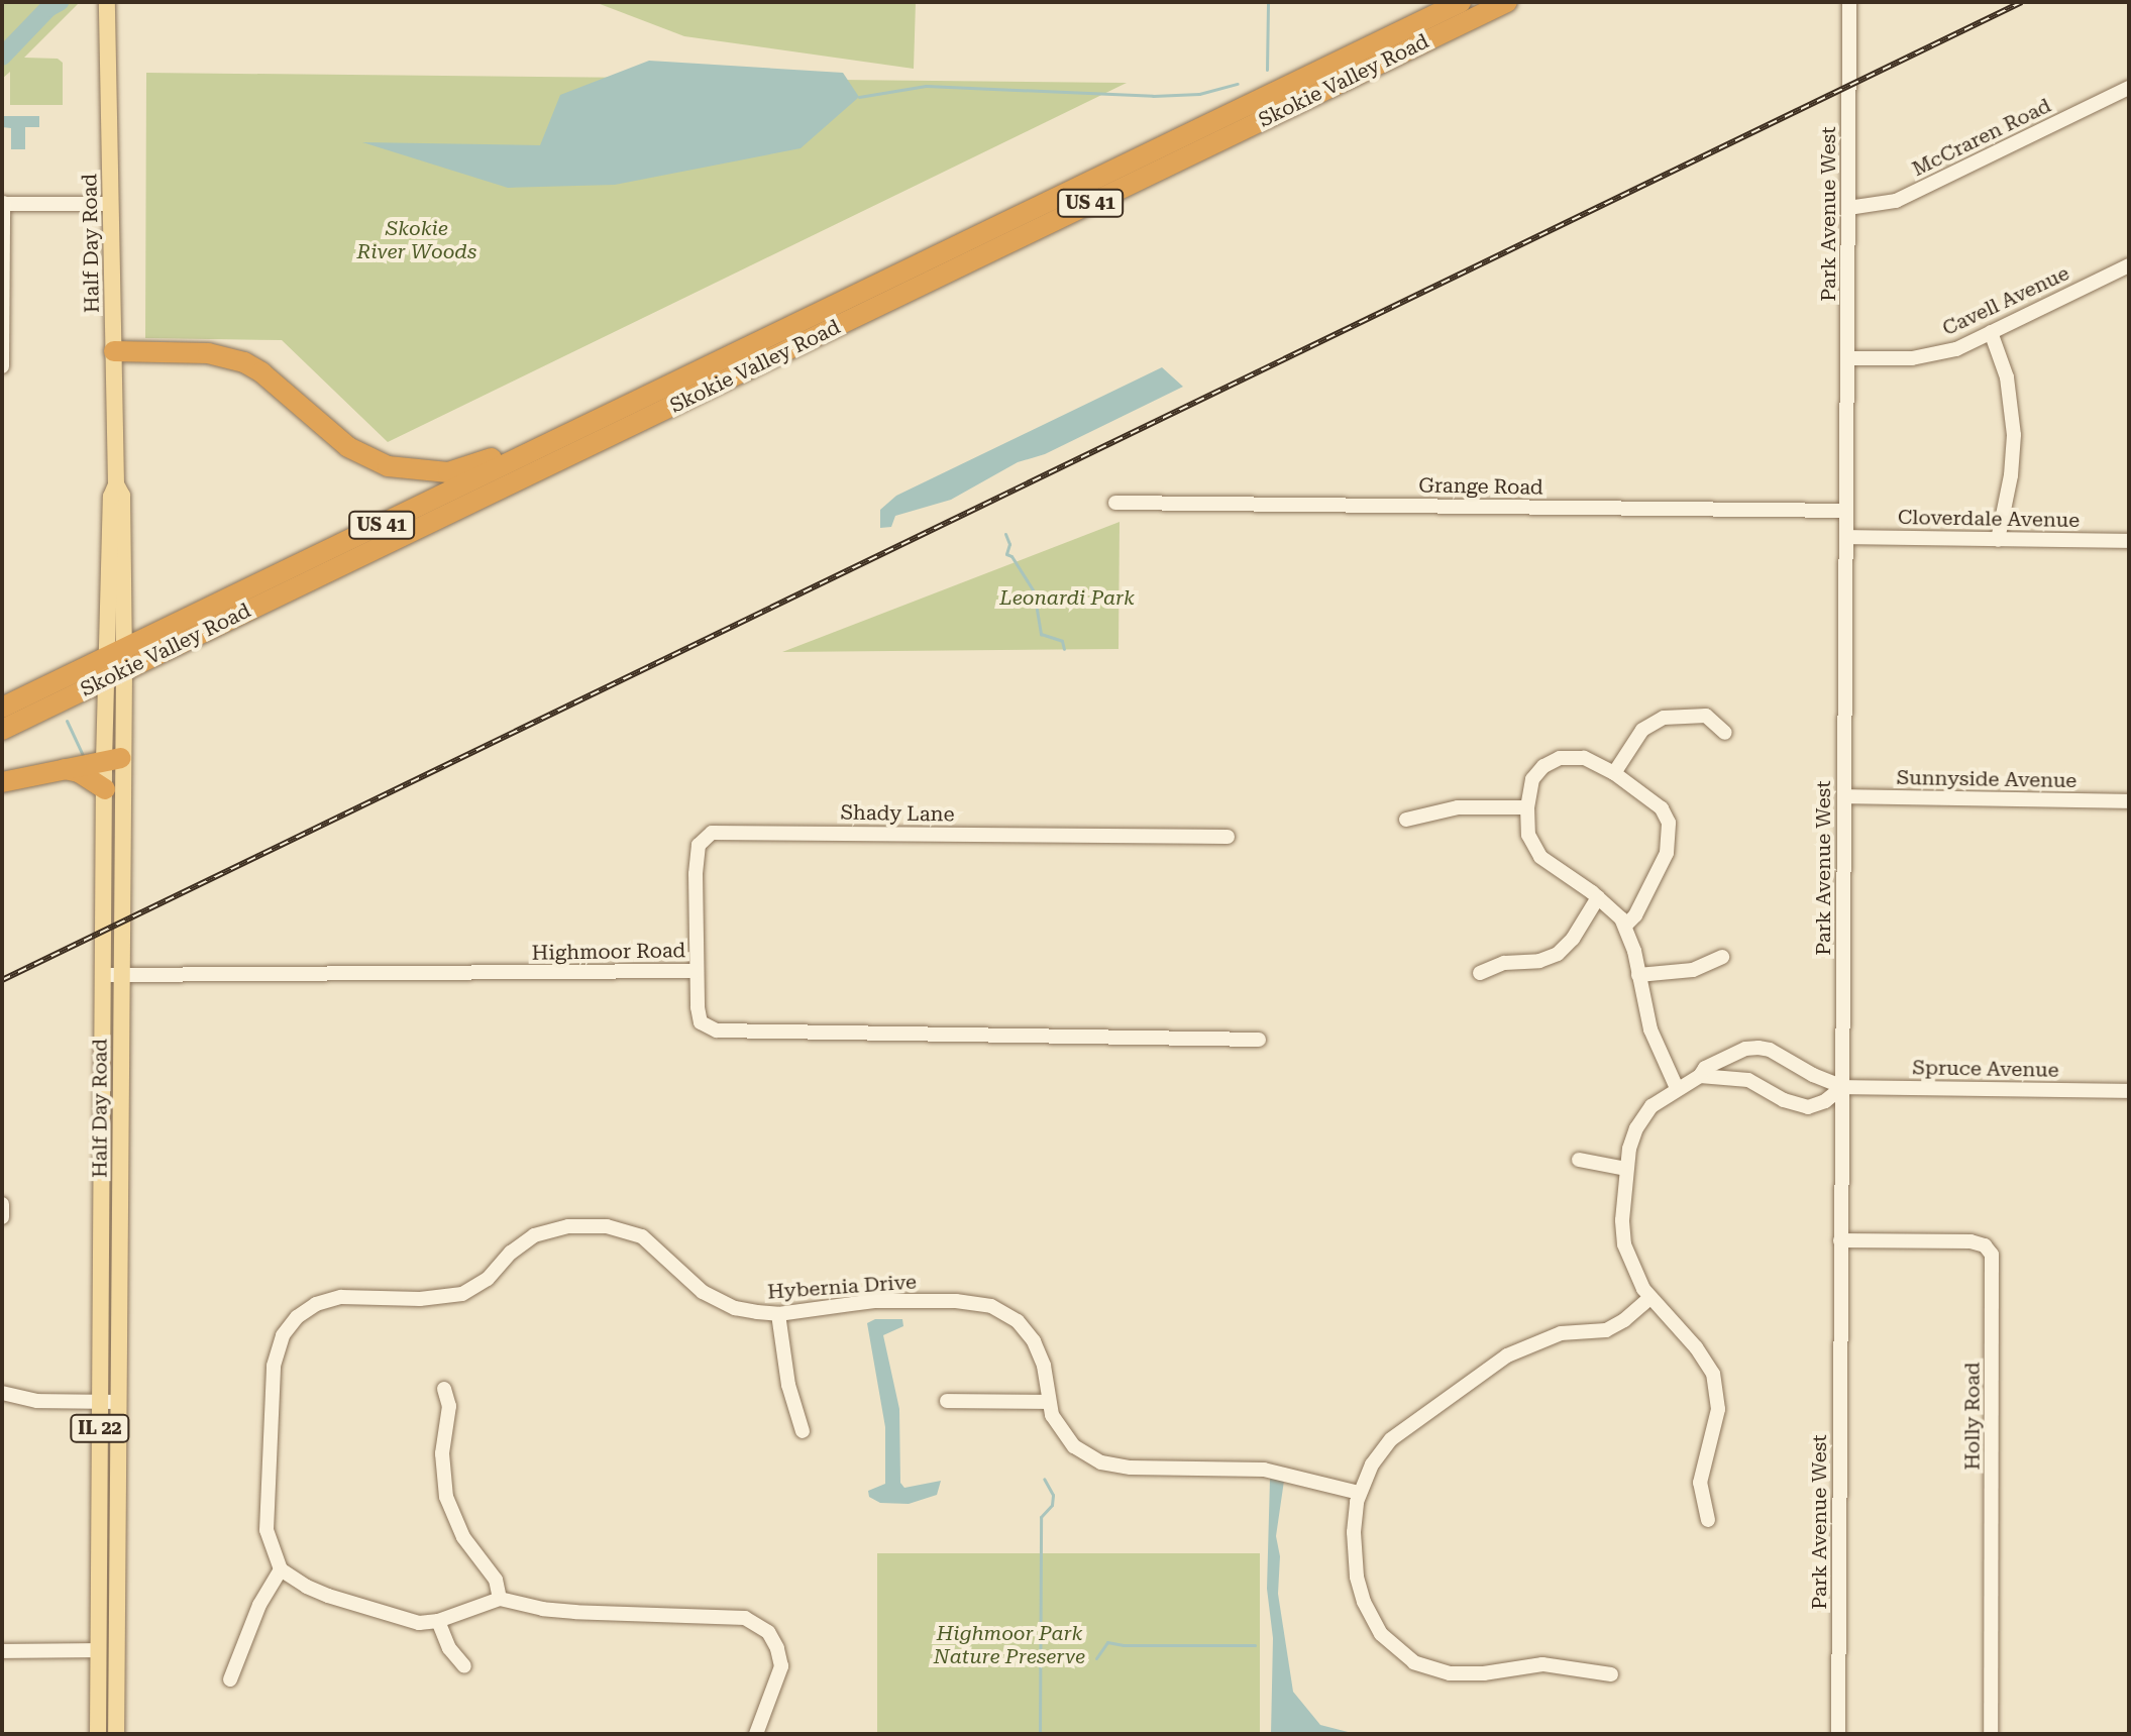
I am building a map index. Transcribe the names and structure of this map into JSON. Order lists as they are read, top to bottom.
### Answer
{
  "streets": {
    "highway": ["Skokie Valley Road", "US 41"],
    "main road": ["Half Day Road", "IL 22"],
    "street": [
      "McCraren Road",
      "Park Avenue West",
      "Cavell Avenue",
      "Grange Road",
      "Cloverdale Avenue",
      "Sunnyside Avenue",
      "Shady Lane",
      "Highmoor Road",
      "Spruce Avenue",
      "Hybernia Drive",
      "Holly Road"
    ]
  },
  "crossings": [
    ["Skokie Valley Road", "Half Day Road"],
    ["McCraren Road", "Park Avenue West"],
    ["Park Avenue West", "Cavell Avenue"],
    ["Park Avenue West", "Grange Road"],
    ["Park Avenue West", "Cloverdale Avenue"],
    ["Park Avenue West", "Sunnyside Avenue"],
    ["Park Avenue West", "Spruce Avenue"],
    ["Park Avenue West", "Holly Road"],
    ["Half Day Road", "Highmoor Road"],
    ["Shady Lane", "Highmoor Road"]
  ],
  "parks": ["Skokie River Woods", "Leonardi Park", "Highmoor Park Nature Preserve"]
}
